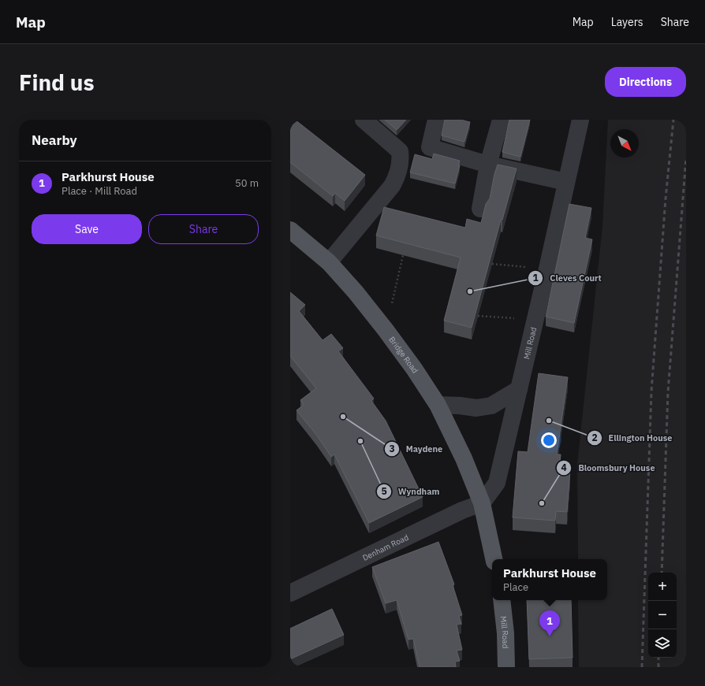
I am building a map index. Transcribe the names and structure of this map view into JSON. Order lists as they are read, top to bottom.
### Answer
{
  "streets": {
    "main road": ["Mill Road", "Bridge Road"],
    "street": ["Denham Road"]
  },
  "crossings": [
    ["Mill Road", "Bridge Road"],
    ["Mill Road", "Denham Road"],
    ["Bridge Road", "Denham Road"]
  ],
  "places": [
    "Cleves Court",
    "Maydene",
    "Ellington House",
    "Wyndham",
    "Bloomsbury House"
  ],
  "north": "bottom right",
  "page": {
    "header": "Map",
    "nav": ["Map", "Layers", "Share"],
    "buttons": [
      "Directions",
      ["Save", "Share"]
    ],
    "title": "Find us",
    "heading": "Nearby",
    "list": [
      {
        "mark": "1",
        "name": "Parkhurst House",
        "note": "Place · Mill Road",
        "value": "50 m"
      }
    ],
    "popup": ["Parkhurst House", "Place"],
    "map_buttons": ["+", "−"],
    "pins": "1"
  }
}
